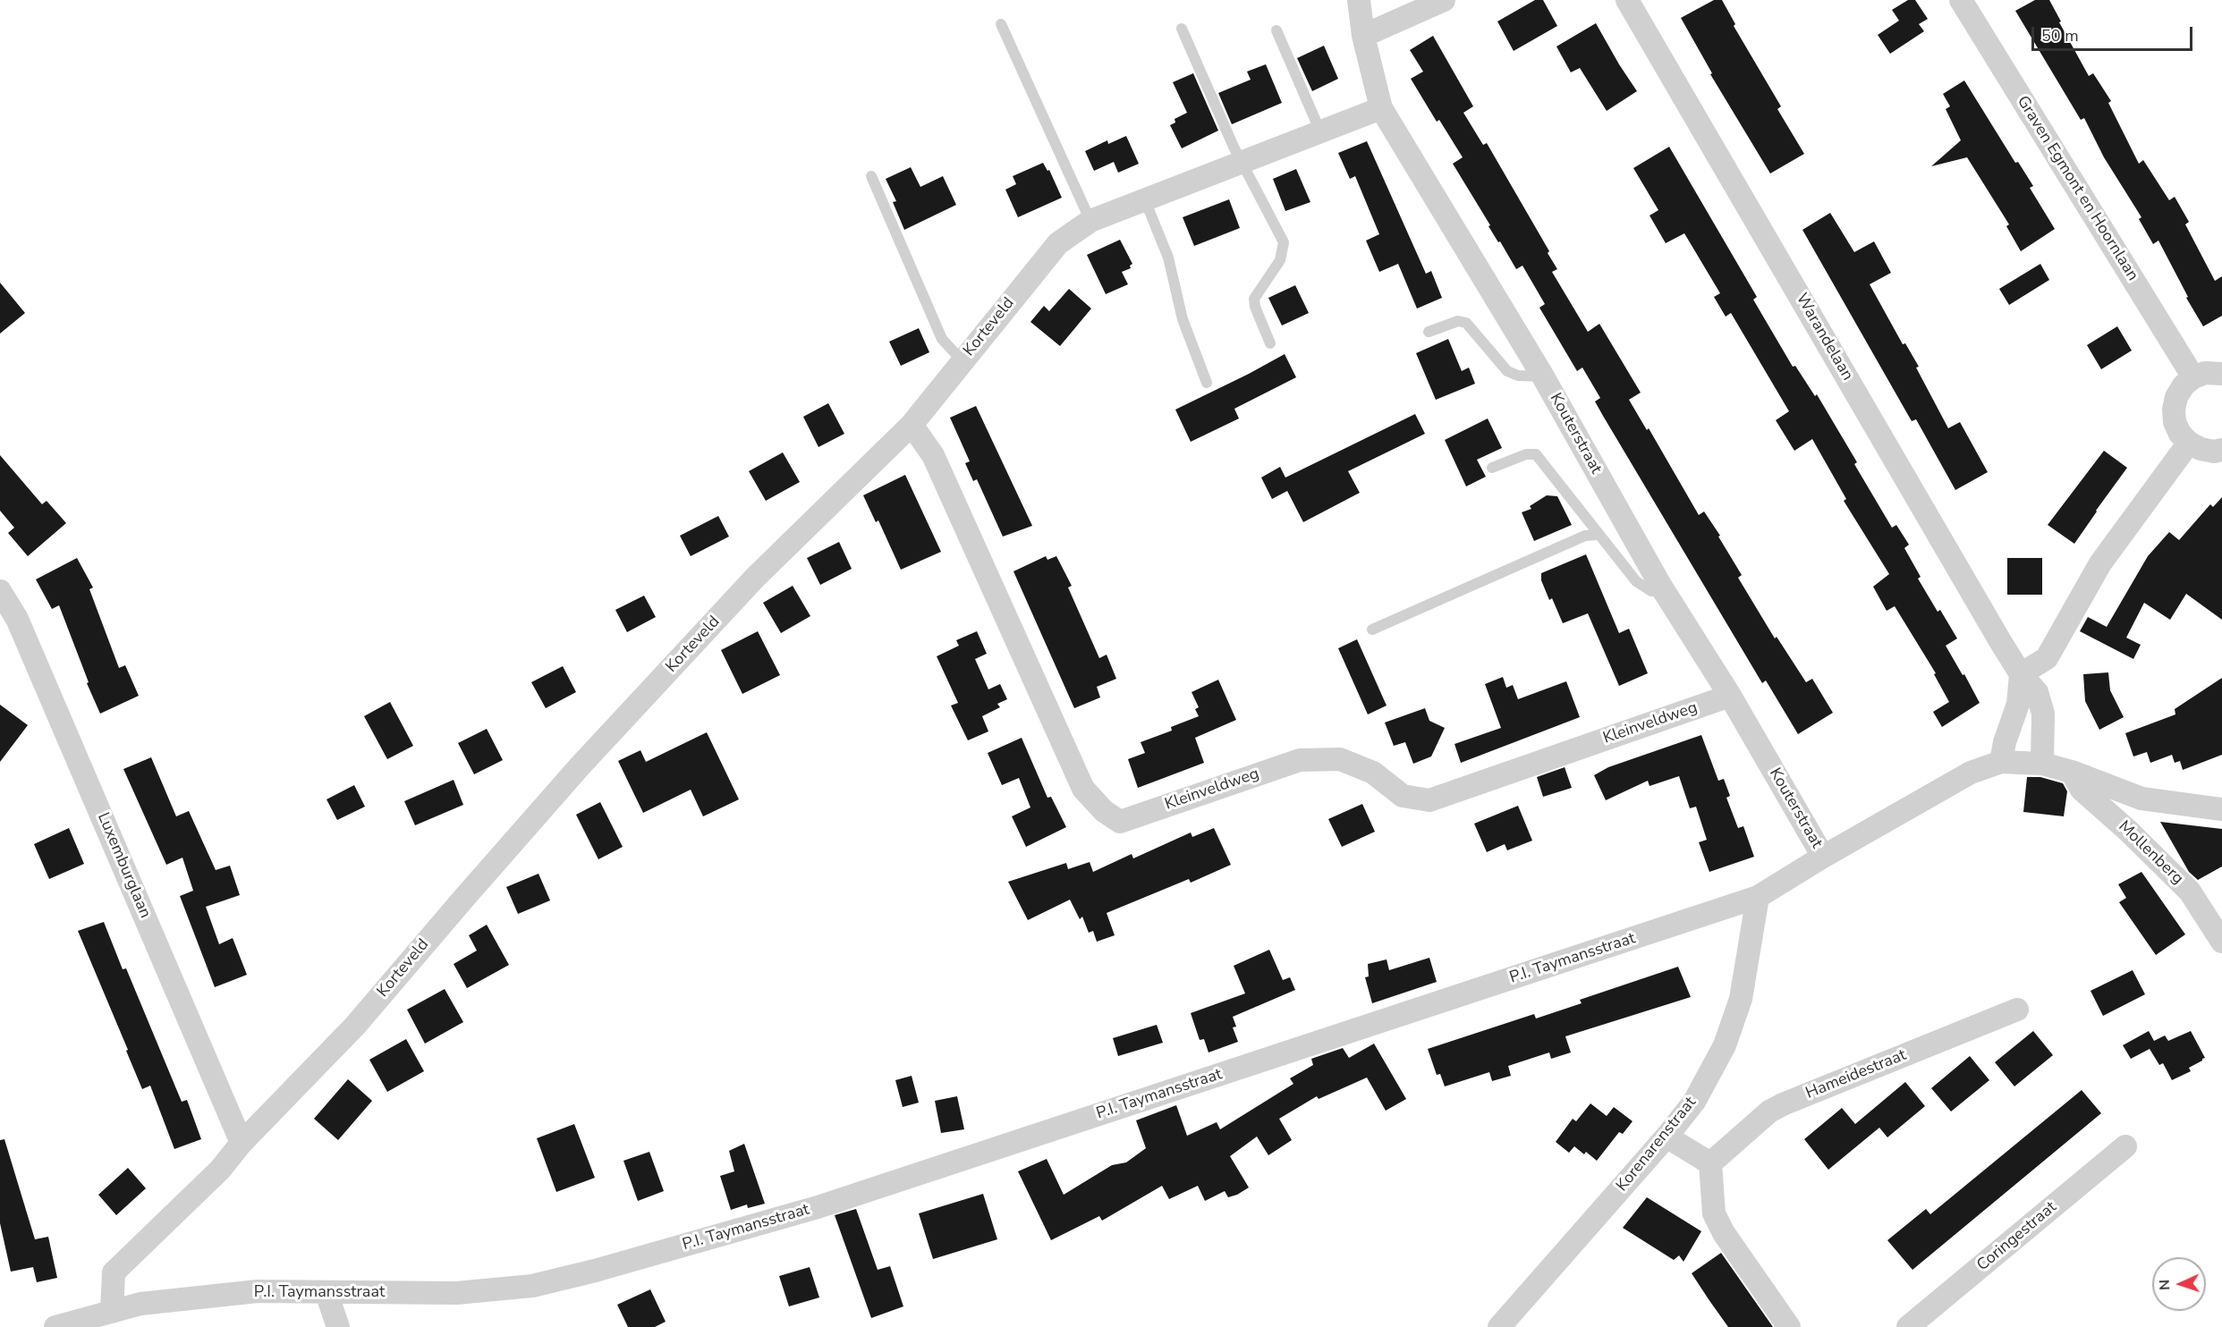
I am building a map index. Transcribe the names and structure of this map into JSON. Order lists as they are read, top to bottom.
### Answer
{
  "streets": {
    "street": [
      "Graven Egmont en Hoornlaan",
      "Korteveld",
      "Warandelaan",
      "Kouterstraat",
      "Kleinveldweg",
      "Mollenberg",
      "Luxemburglaan",
      "P.I. Taymansstraat",
      "Hameidestraat",
      "Korenarenstraat",
      "Coringestraat"
    ]
  },
  "crossings": [
    ["Korteveld", "Kouterstraat"],
    ["Korteveld", "Kleinveldweg"],
    ["Korteveld", "Luxemburglaan"],
    ["Korteveld", "P.I. Taymansstraat"],
    ["Warandelaan", "P.I. Taymansstraat"],
    ["Kouterstraat", "Kleinveldweg"],
    ["Kouterstraat", "P.I. Taymansstraat"],
    ["Mollenberg", "P.I. Taymansstraat"],
    ["P.I. Taymansstraat", "Korenarenstraat"]
  ],
  "scale_bar": "50 m",
  "north": "left"
}
